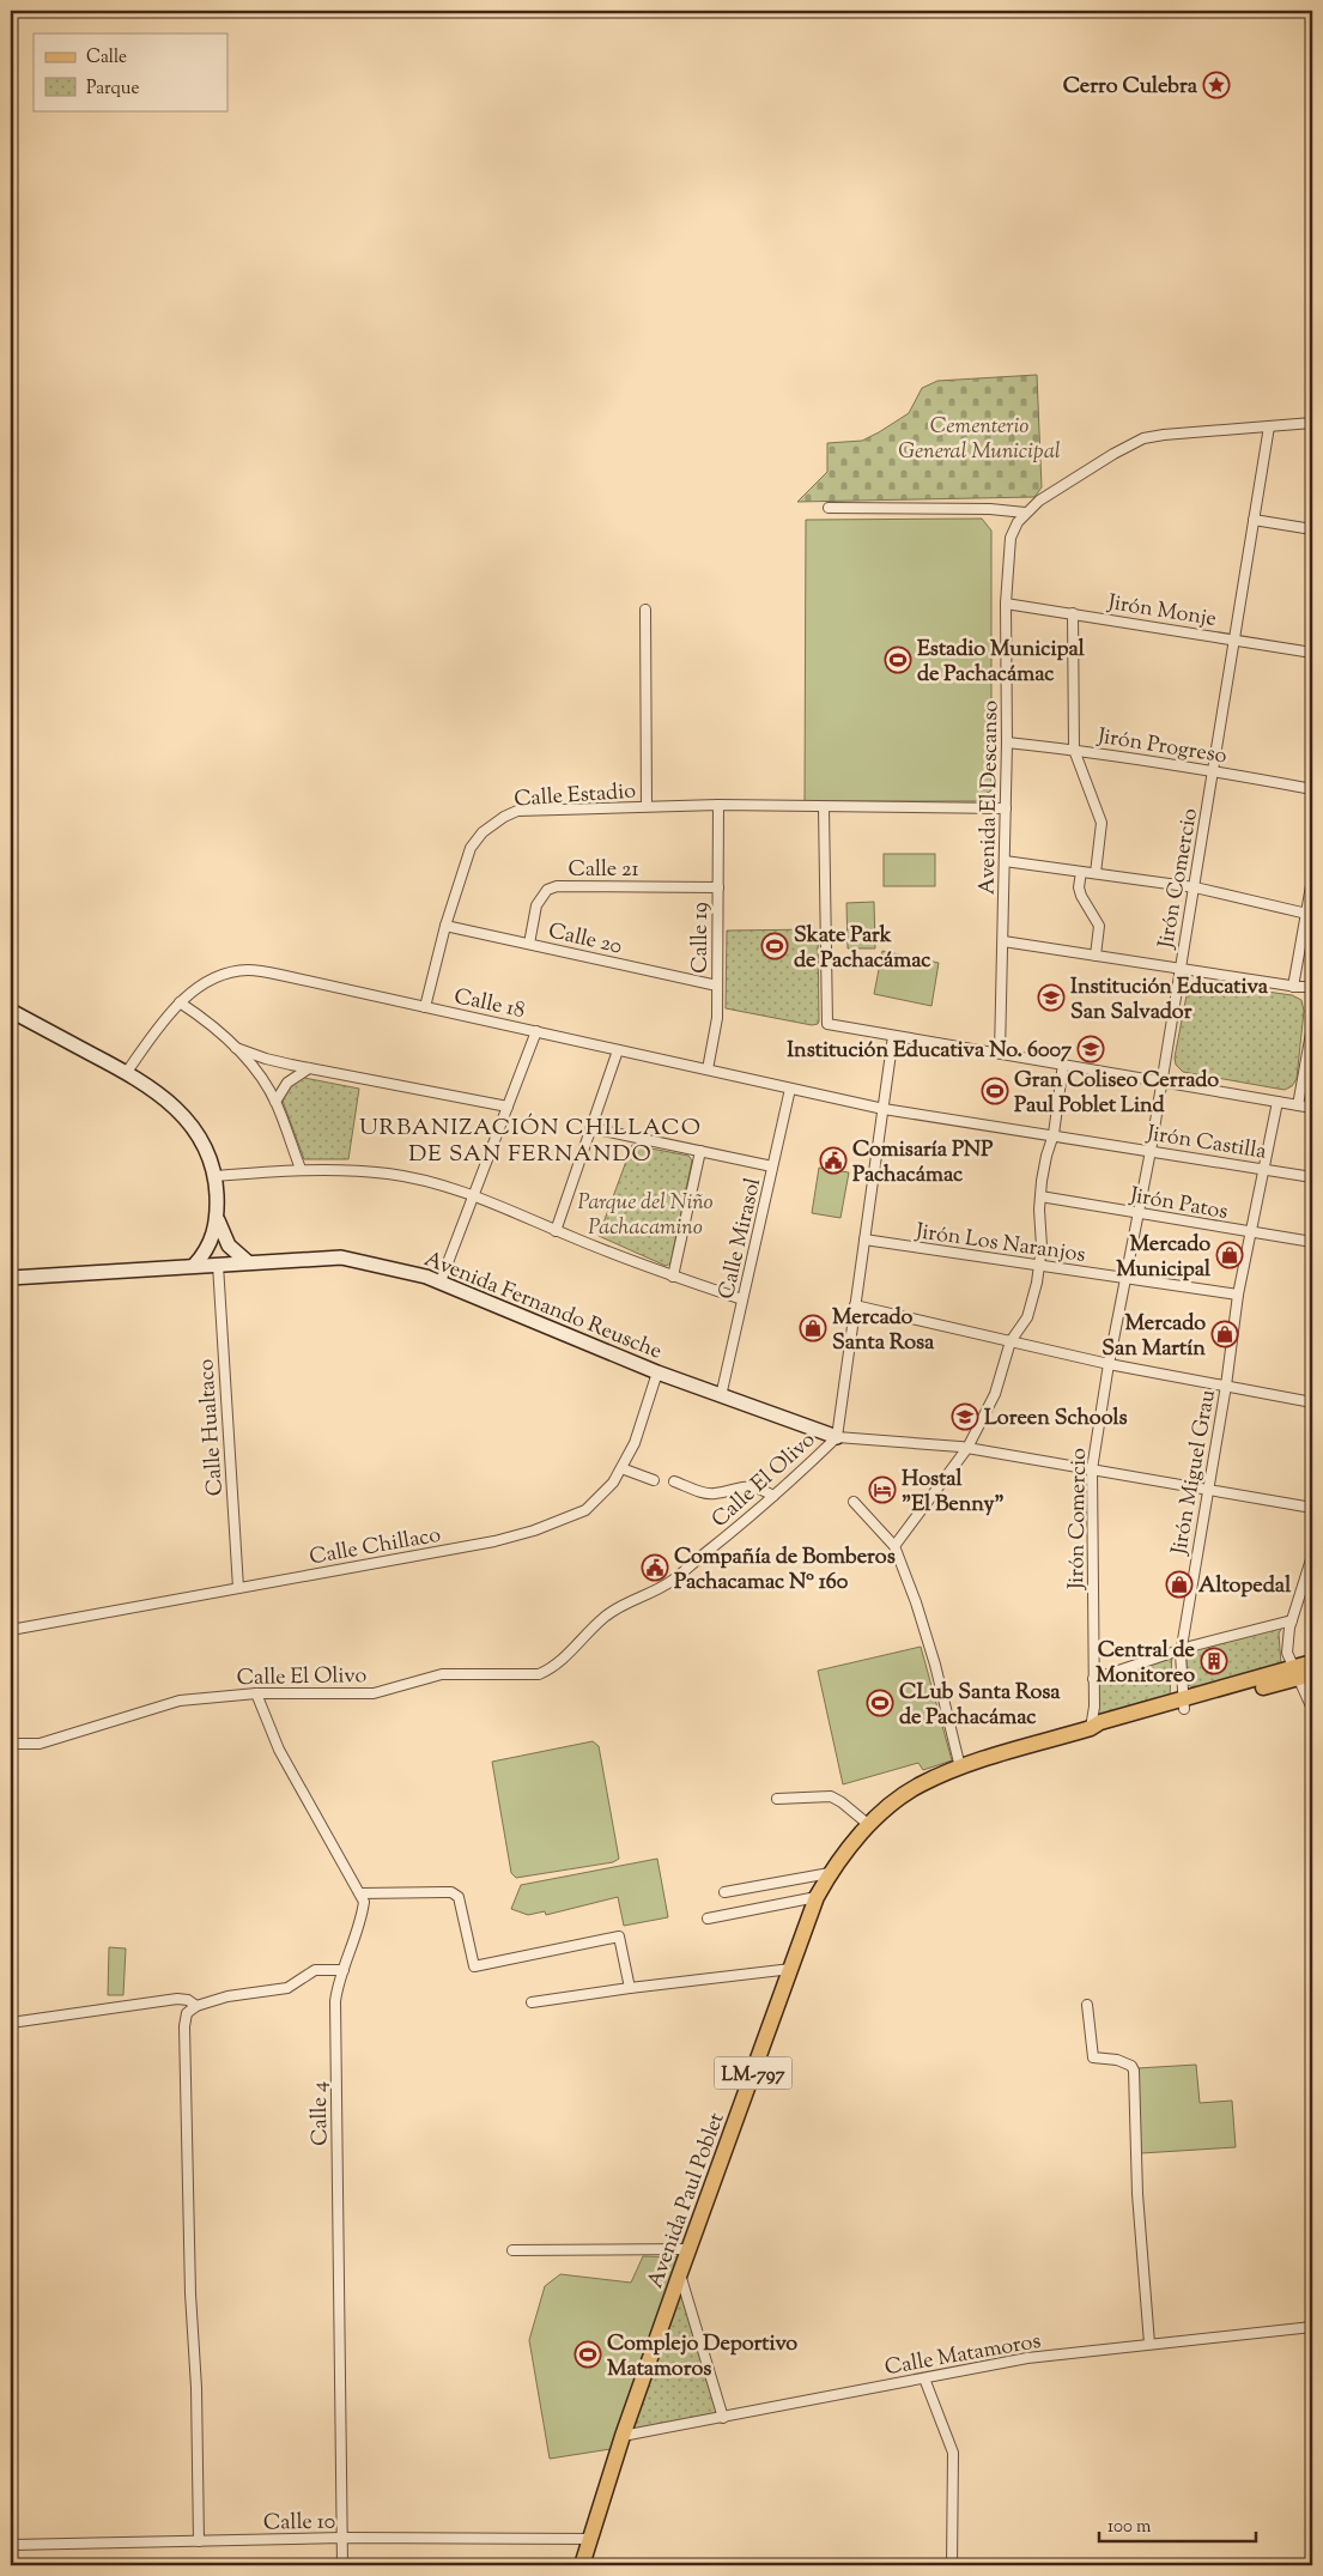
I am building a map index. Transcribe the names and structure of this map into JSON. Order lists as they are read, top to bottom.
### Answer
{
  "streets": {
    "main road": ["LM-797", "Avenida Paul Poblet"],
    "street": [
      "Jirón Monje",
      "Jirón Progreso",
      "Calle Estadio",
      "Avenida El Descanso",
      "Calle 21",
      "Jirón Comercio",
      "Calle 20",
      "Calle 19",
      "Calle 18",
      "Jirón Castilla",
      "Jirón Patos",
      "Calle Mirasol",
      "Jirón Los Naranjos",
      "Avenida Fernando Reusche",
      "Calle Hualtaco",
      "Jirón Miguel Grau",
      "Calle El Olivo",
      "Calle Chillaco",
      "Calle 4",
      "Calle Matamoros",
      "Calle 10"
    ]
  },
  "crossings": [
    ["Jirón Monje", "Avenida El Descanso"],
    ["Jirón Monje", "Jirón Comercio"],
    ["Jirón Progreso", "Avenida El Descanso"],
    ["Jirón Progreso", "Jirón Comercio"],
    ["Calle Estadio", "Avenida El Descanso"],
    ["Calle Estadio", "Calle 20"],
    ["Calle Estadio", "Calle 19"],
    ["Calle Estadio", "Calle 18"],
    ["Calle 21", "Calle 20"],
    ["Calle 21", "Calle 19"],
    ["Jirón Comercio", "Jirón Castilla"],
    ["Jirón Comercio", "Jirón Patos"],
    ["Jirón Comercio", "Jirón Los Naranjos"],
    ["Jirón Comercio", "LM-797"],
    ["Jirón Comercio", "Avenida Paul Poblet"],
    ["Calle 20", "Calle 19"],
    ["Calle 19", "Calle 18"],
    ["Calle 18", "Jirón Castilla"],
    ["Calle 18", "Calle Mirasol"],
    ["Jirón Castilla", "Jirón Miguel Grau"],
    ["Jirón Patos", "Jirón Miguel Grau"],
    ["Calle Mirasol", "Avenida Fernando Reusche"],
    ["Jirón Los Naranjos", "Jirón Miguel Grau"],
    ["Avenida Fernando Reusche", "Calle Hualtaco"],
    ["Avenida Fernando Reusche", "Calle El Olivo"],
    ["Avenida Fernando Reusche", "Calle Chillaco"],
    ["Calle Hualtaco", "Calle Chillaco"],
    ["Jirón Miguel Grau", "LM-797"],
    ["LM-797", "Avenida Paul Poblet"],
    ["Calle 4", "Calle 10"],
    ["Avenida Paul Poblet", "Calle Matamoros"],
    ["Avenida Paul Poblet", "Calle 10"]
  ],
  "districts": ["URBANIZACIÓN CHILLACO DE SAN FERNANDO"],
  "parks": ["Cementerio General Municipal", "Parque del Niño Pachacamino"],
  "places": {
    "place": ["Cerro Culebra"],
    "sports": [
      "Estadio Municipal de Pachacámac",
      "Skate Park de Pachacámac",
      "Gran Coliseo Cerrado Paul Poblet Lind",
      "CLub Santa Rosa de Pachacámac",
      "Complejo Deportivo Matamoros"
    ],
    "school or university": ["Institución Educativa San Salvador", "Institución Educativa No. 6007", "Loreen Schools"],
    "public building": ["Comisaría PNP Pachacámac", "Compañía de Bomberos Pachacamac Nº 160"],
    "shop": [
      "Mercado Municipal",
      "Mercado Santa Rosa",
      "Mercado San Martín",
      "Altopedal"
    ],
    "hotel": ["Hostal \"El Benny\""],
    "building": ["Central de Monitoreo"]
  },
  "legend": ["Calle", "Parque"],
  "scale_bar": "100 m"
}
